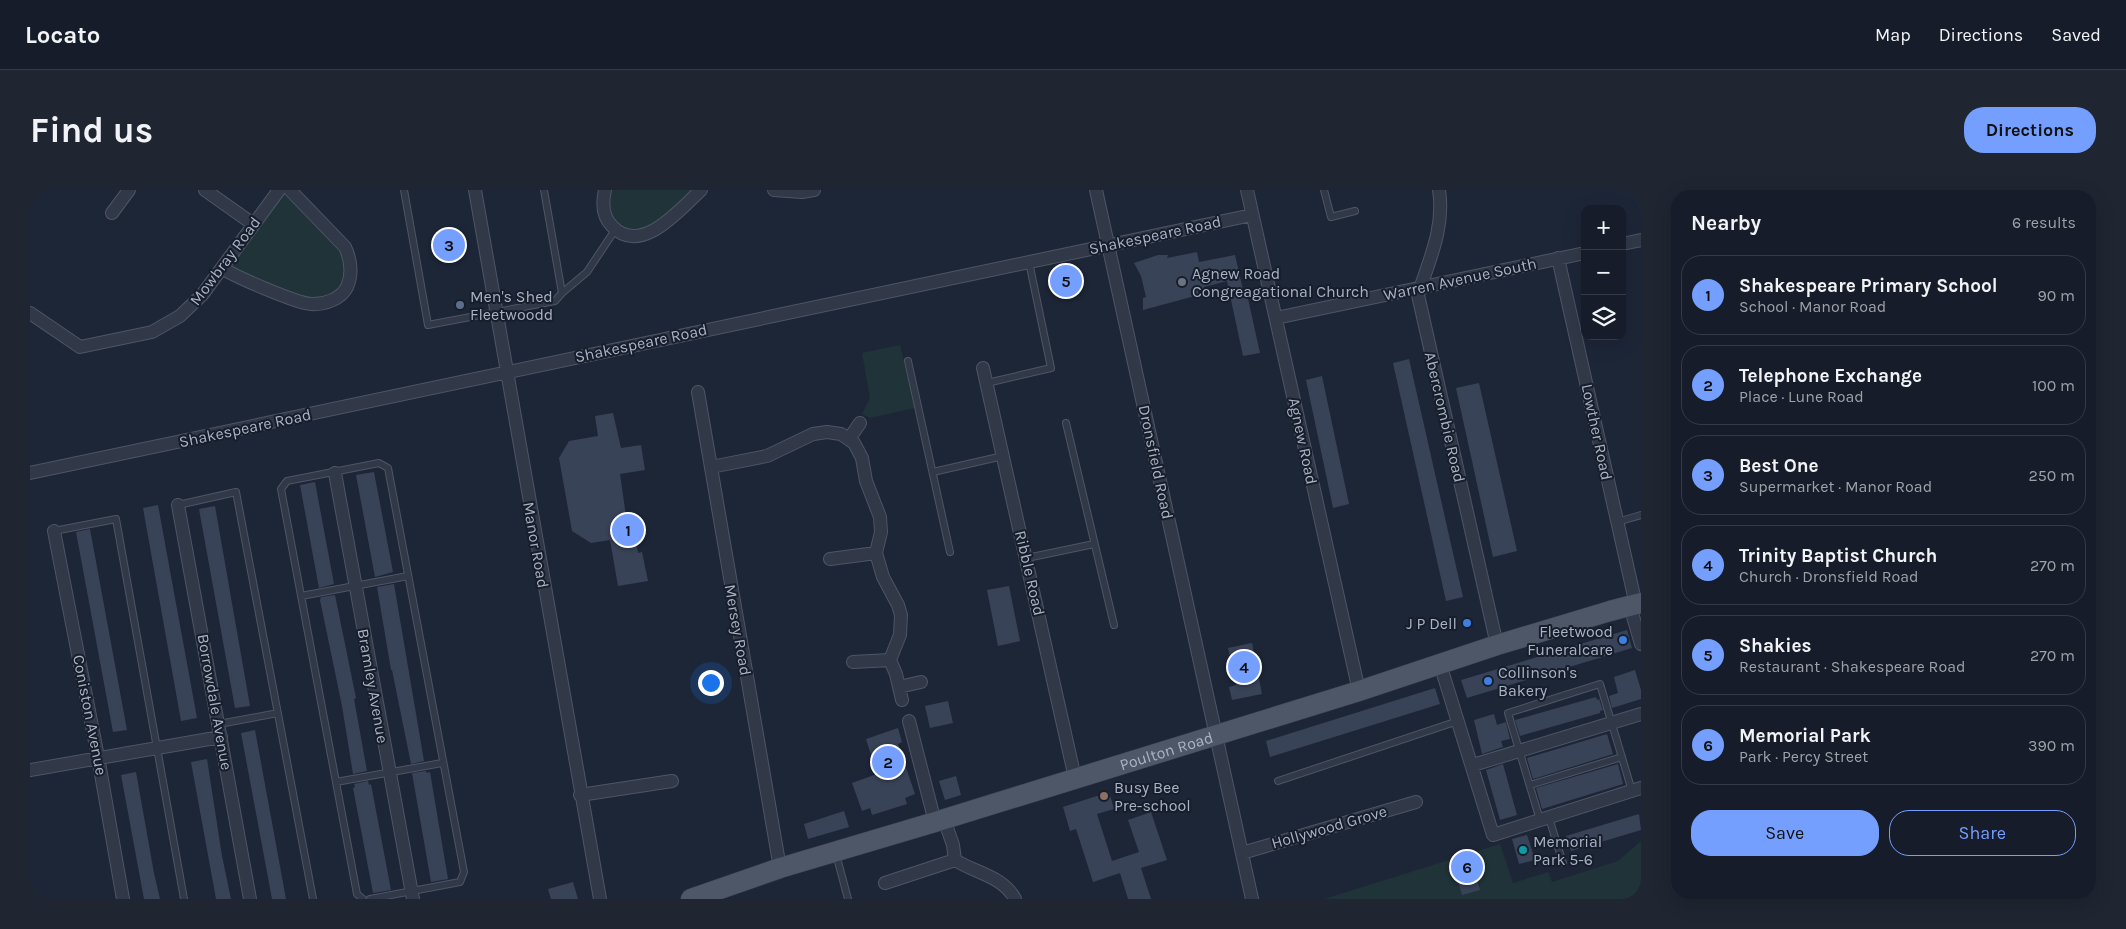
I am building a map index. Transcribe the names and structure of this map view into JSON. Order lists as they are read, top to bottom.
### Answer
{
  "streets": {
    "main road": ["Poulton Road"],
    "street": [
      "Shakespeare Road",
      "Mowbray Road",
      "Warren Avenue South",
      "Abercrombie Road",
      "Lowther Road",
      "Agnew Road",
      "Dronsfield Road",
      "Manor Road",
      "Ribble Road",
      "Mersey Road",
      "Bramley Avenue",
      "Borrowdale Avenue",
      "Coniston Avenue",
      "Hollywood Grove"
    ]
  },
  "crossings": [
    ["Shakespeare Road", "Agnew Road"],
    ["Shakespeare Road", "Dronsfield Road"],
    ["Shakespeare Road", "Manor Road"],
    ["Warren Avenue South", "Abercrombie Road"],
    ["Warren Avenue South", "Lowther Road"],
    ["Warren Avenue South", "Agnew Road"],
    ["Abercrombie Road", "Poulton Road"],
    ["Lowther Road", "Poulton Road"],
    ["Agnew Road", "Poulton Road"],
    ["Dronsfield Road", "Poulton Road"],
    ["Dronsfield Road", "Hollywood Grove"],
    ["Ribble Road", "Poulton Road"],
    ["Mersey Road", "Poulton Road"]
  ],
  "places": [
    "Agnew Road Congreagational Church",
    "Men's Shed Fleetwoodd",
    "J P Dell",
    "Fleetwood Funeralcare",
    "Collinson's Bakery",
    "Busy Bee Pre-school",
    "Memorial Park 5-6"
  ],
  "page": {
    "header": "Locato",
    "nav": ["Map", "Directions", "Saved"],
    "buttons": [
      "Directions",
      ["Save", "Share"]
    ],
    "title": "Find us",
    "heading": ["Nearby", "6 results"],
    "map_buttons": ["+", "−"],
    "pins": [
      "3",
      "5",
      "1",
      "4",
      "2",
      "6"
    ],
    "list": [
      {
        "mark": "1",
        "name": "Shakespeare Primary School",
        "note": "School · Manor Road",
        "value": "90 m"
      },
      {
        "mark": "2",
        "name": "Telephone Exchange",
        "note": "Place · Lune Road",
        "value": "100 m"
      },
      {
        "mark": "3",
        "name": "Best One",
        "note": "Supermarket · Manor Road",
        "value": "250 m"
      },
      {
        "mark": "4",
        "name": "Trinity Baptist Church",
        "note": "Church · Dronsfield Road",
        "value": "270 m"
      },
      {
        "mark": "5",
        "name": "Shakies",
        "note": "Restaurant · Shakespeare Road",
        "value": "270 m"
      },
      {
        "mark": "6",
        "name": "Memorial Park",
        "note": "Park · Percy Street",
        "value": "390 m"
      }
    ]
  }
}
